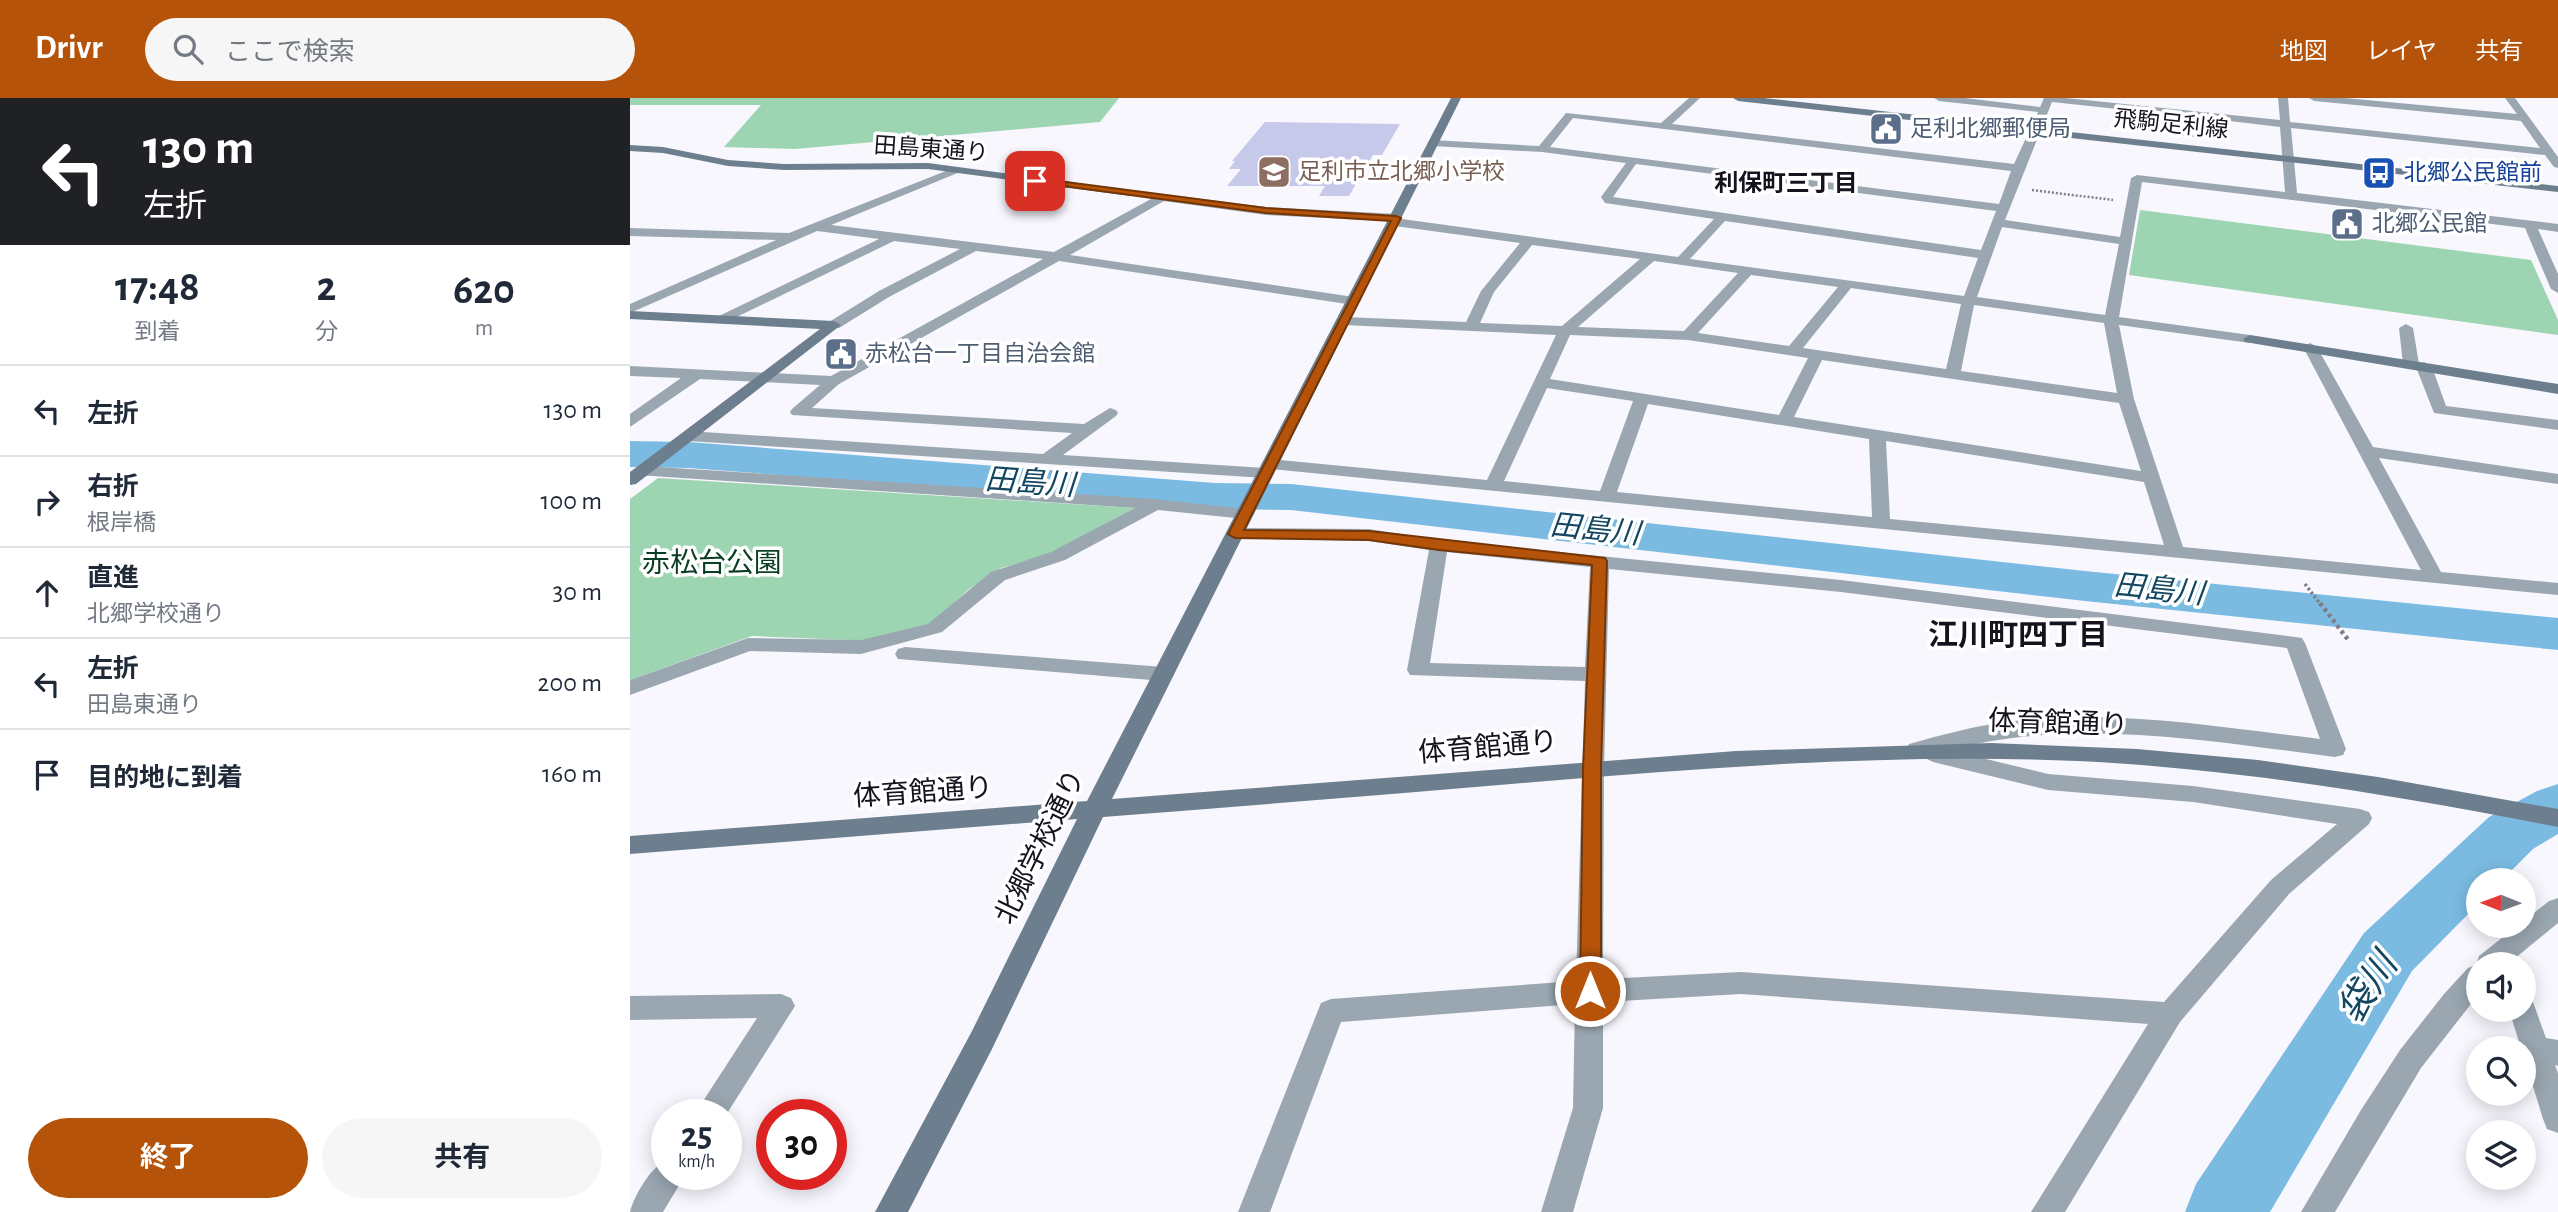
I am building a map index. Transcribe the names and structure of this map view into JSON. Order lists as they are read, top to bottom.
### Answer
{
  "streets": {
    "street": [
      "飛駒足利線",
      "田島東通り",
      "体育館通り",
      "北郷学校通り"
    ]
  },
  "crossings": [
    ["体育館通り", "北郷学校通り"]
  ],
  "districts": ["利保町三丁目", "江川町四丁目"],
  "water": ["田島川", "袋川"],
  "parks": ["赤松台公園"],
  "places": {
    "public building": ["足利北郷郵便局", "北郷公民館", "赤松台一丁目自治会館"],
    "school or university": ["足利市立北郷小学校"],
    "bus stop": ["北郷公民館前"]
  },
  "north": "left",
  "page": {
    "header": "Drivr",
    "search": "ここで検索",
    "nav": ["地図", "レイヤ", "共有"],
    "turn": ["130 m", "左折"],
    "eta": [
      "17:48",
      "到着",
      "2",
      "分",
      "620",
      "m"
    ],
    "list": [
      {
        "name": "左折",
        "value": "130 m"
      },
      {
        "name": "右折",
        "note": "根岸橋",
        "value": "100 m"
      },
      {
        "name": "直進",
        "note": "北郷学校通り",
        "value": "30 m"
      },
      {
        "name": "左折",
        "note": "田島東通り",
        "value": "200 m"
      },
      {
        "name": "目的地に到着",
        "value": "160 m"
      }
    ],
    "speed": "25 km/h",
    "limit": "30",
    "buttons": ["終了", "共有"]
  }
}
